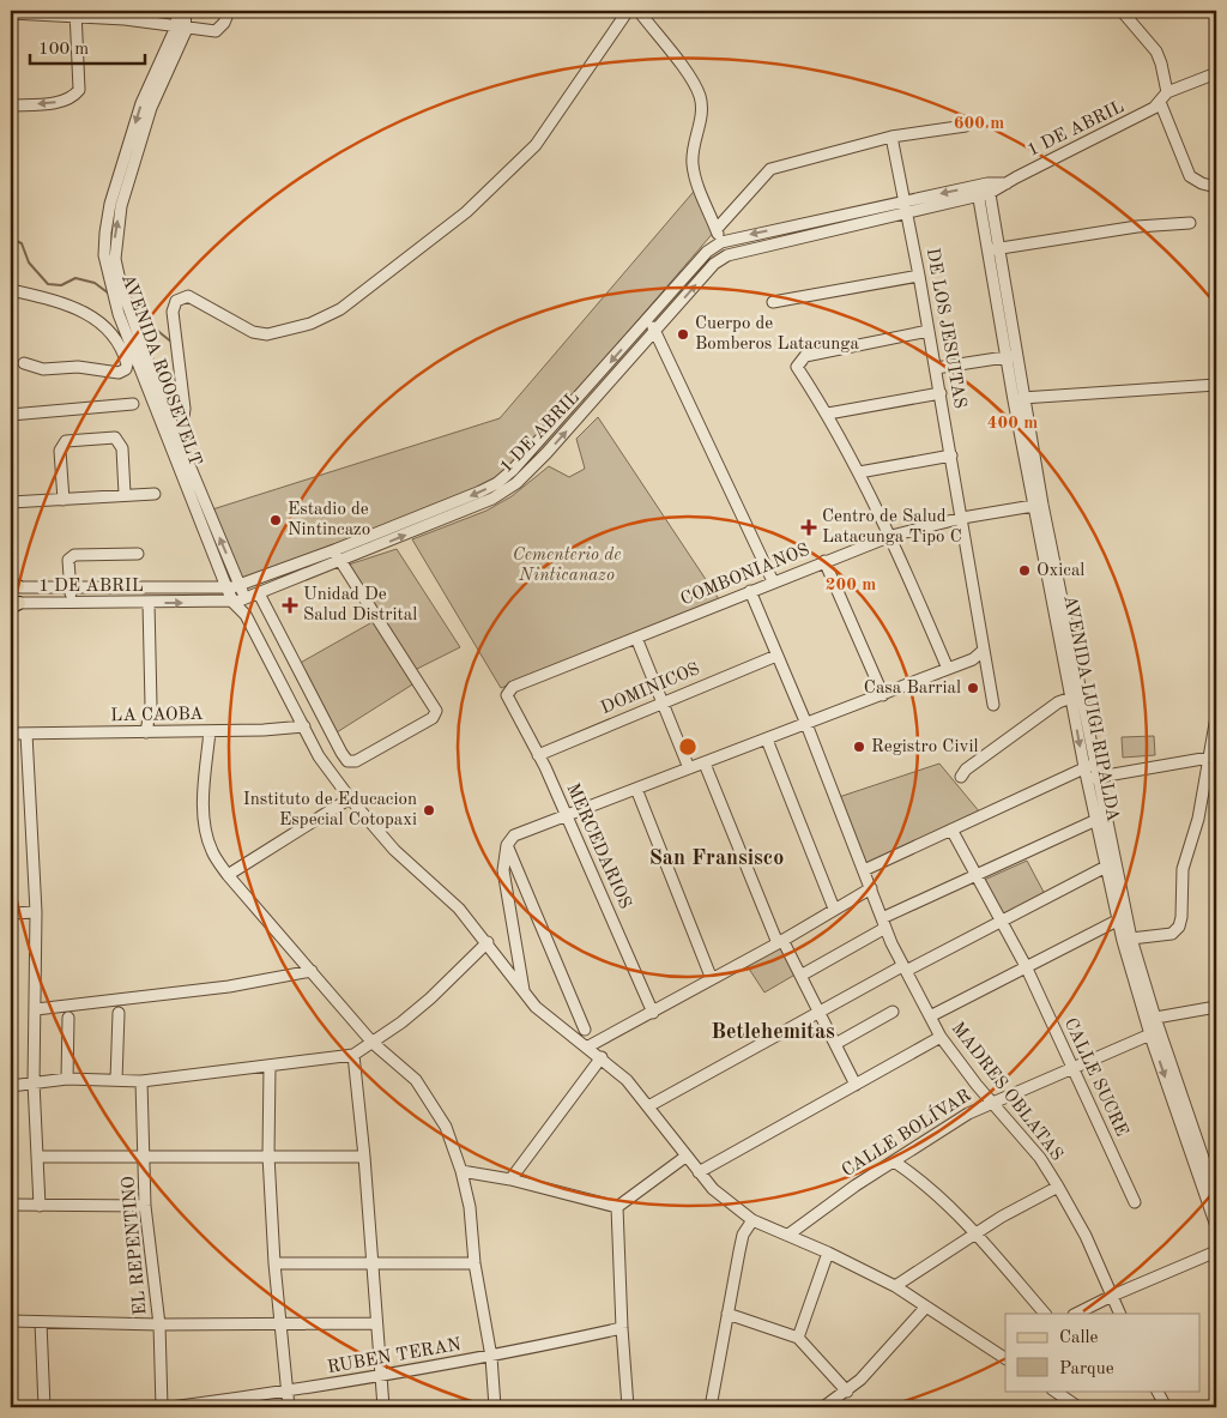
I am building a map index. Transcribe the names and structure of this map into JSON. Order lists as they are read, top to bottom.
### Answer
{
  "streets": {
    "street": [
      "1 DE ABRIL",
      "DE LOS JESUITAS",
      "AVENIDA ROOSEVELT",
      "COMBONIANOS",
      "DOMINICOS",
      "AVENIDA LUIGI RIPALDA",
      "LA CAOBA",
      "MERCEDARIOS",
      "CALLE SUCRE",
      "MADRES OBLATAS",
      "CALLE BOLÍVAR",
      "EL REPENTINO",
      "RUBEN TERAN"
    ]
  },
  "crossings": [
    ["1 DE ABRIL", "DE LOS JESUITAS"],
    ["1 DE ABRIL", "AVENIDA ROOSEVELT"],
    ["1 DE ABRIL", "AVENIDA LUIGI RIPALDA"],
    ["DE LOS JESUITAS", "COMBONIANOS"],
    ["COMBONIANOS", "AVENIDA LUIGI RIPALDA"],
    ["COMBONIANOS", "MERCEDARIOS"],
    ["COMBONIANOS", "MADRES OBLATAS"],
    ["DOMINICOS", "MERCEDARIOS"],
    ["DOMINICOS", "MADRES OBLATAS"],
    ["AVENIDA LUIGI RIPALDA", "CALLE BOLÍVAR"],
    ["CALLE SUCRE", "CALLE BOLÍVAR"],
    ["MADRES OBLATAS", "CALLE BOLÍVAR"]
  ],
  "districts": ["San Fransisco", "Betlehemitas"],
  "parks": ["Cementerio de Ninticanazo"],
  "places": {
    "other": [
      "Cuerpo de Bomberos Latacunga",
      "Estadio de Nintincazo",
      "Oxical",
      "Casa Barrial",
      "Registro Civil",
      "Instituto de Educacion Especial Cotopaxi"
    ],
    "health": ["Centro de Salud Latacunga Tipo C", "Unidad De Salud Distrital"]
  },
  "legend": ["Calle", "Parque"],
  "scale_bar": "100 m",
  "rings": ["600 m", "400 m", "200 m"]
}
